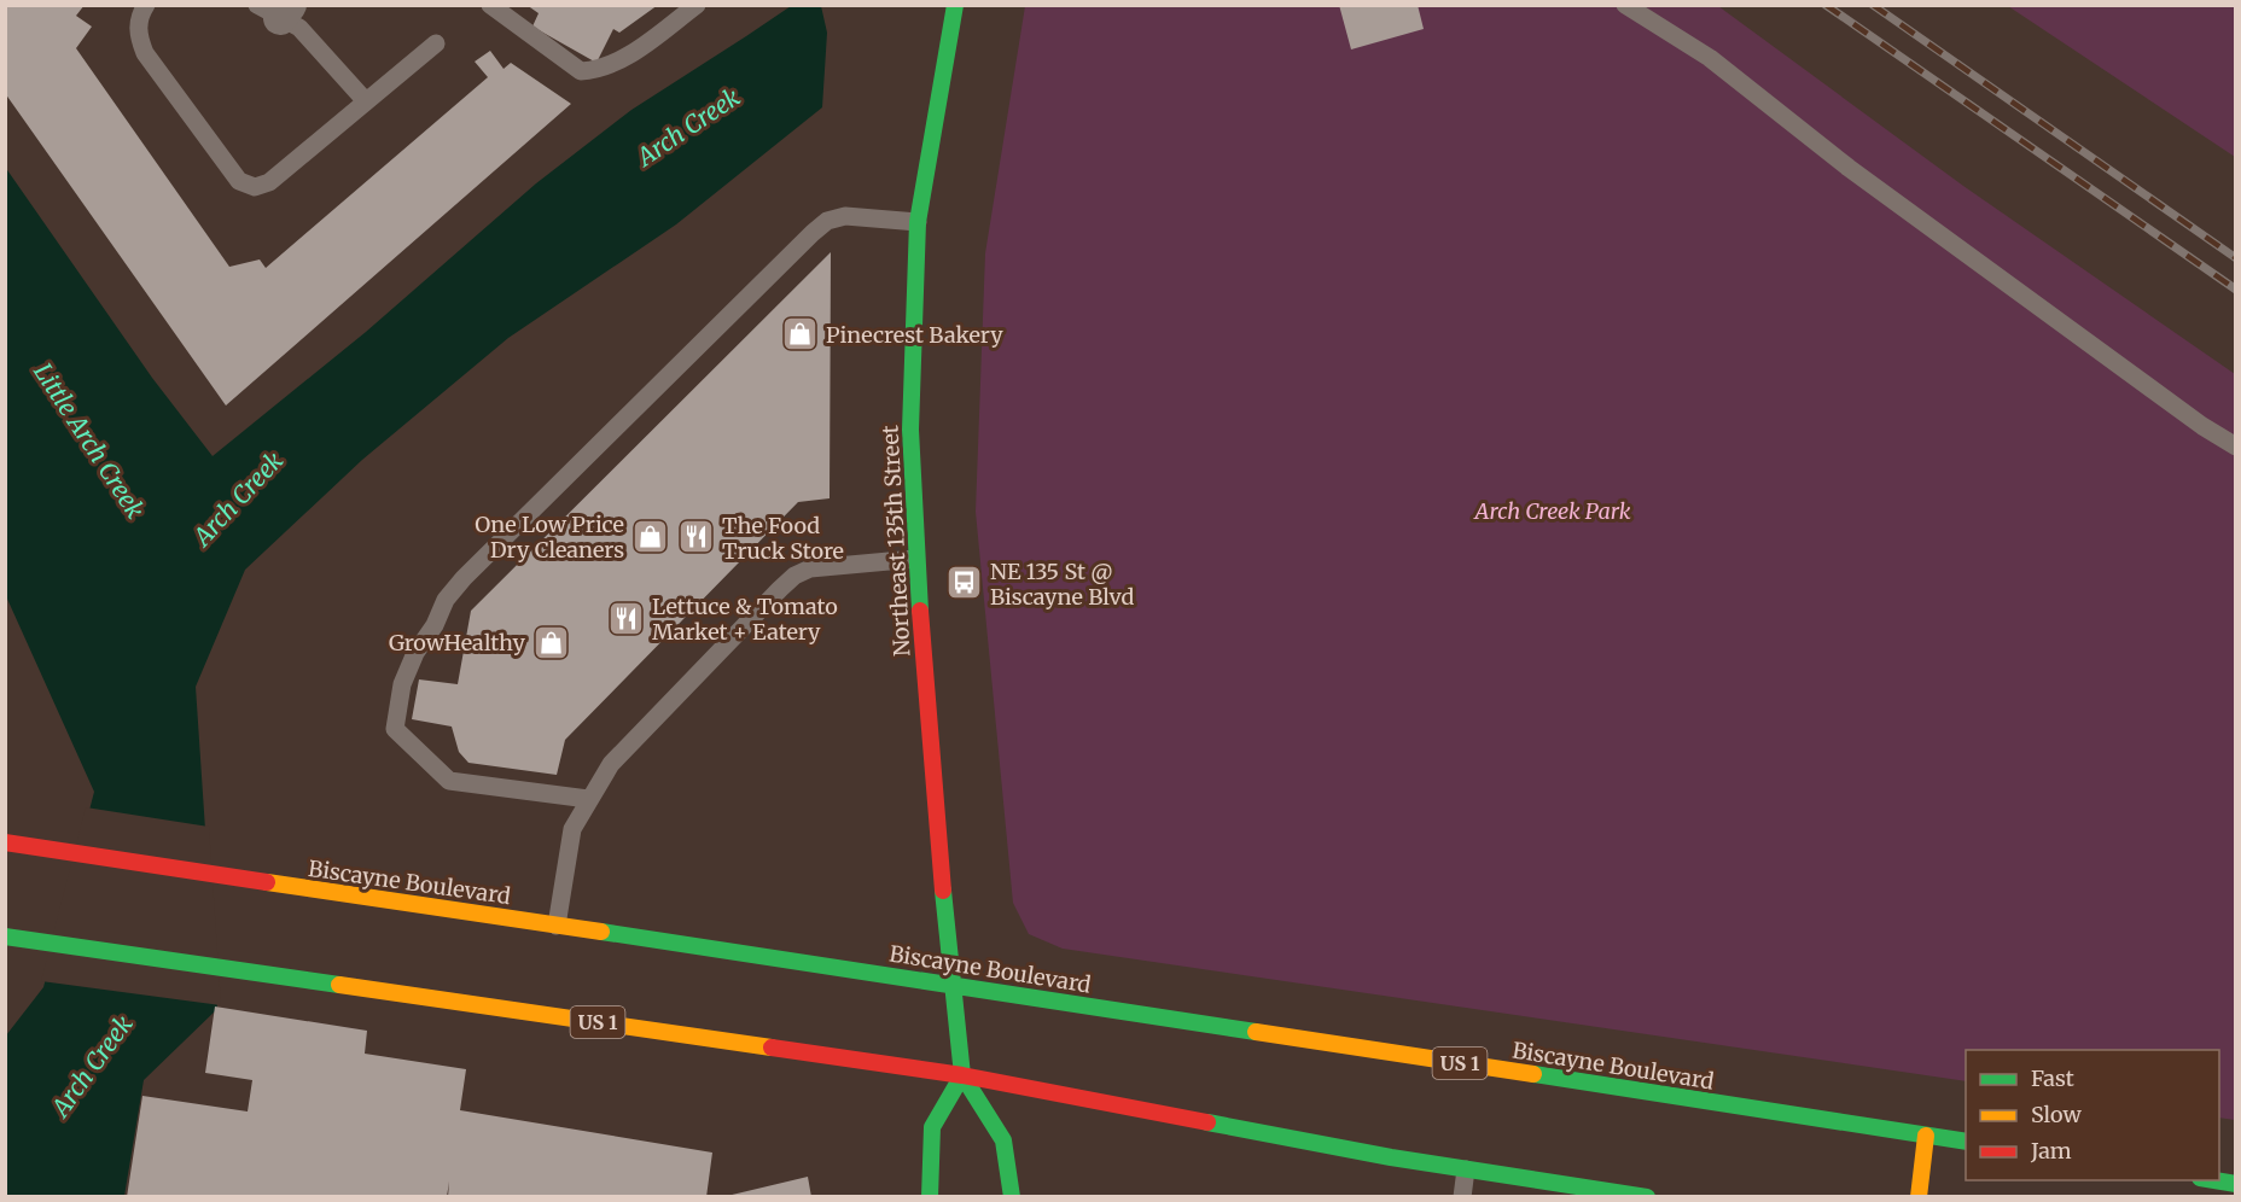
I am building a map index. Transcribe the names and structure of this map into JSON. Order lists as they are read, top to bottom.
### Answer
{
  "streets": {
    "main road": ["Northeast 135th Street", "Biscayne Boulevard", "US 1"]
  },
  "crossings": [
    ["Northeast 135th Street", "Biscayne Boulevard"],
    ["Northeast 135th Street", "US 1"]
  ],
  "water": ["Arch Creek", "Little Arch Creek"],
  "parks": ["Arch Creek Park"],
  "places": {
    "shop": ["Pinecrest Bakery", "One Low Price Dry Cleaners", "GrowHealthy"],
    "restaurant": ["The Food Truck Store", "Lettuce & Tomato Market + Eatery"],
    "bus stop": ["NE 135 St @ Biscayne Blvd"]
  },
  "legend": ["Fast", "Slow", "Jam"]
}
